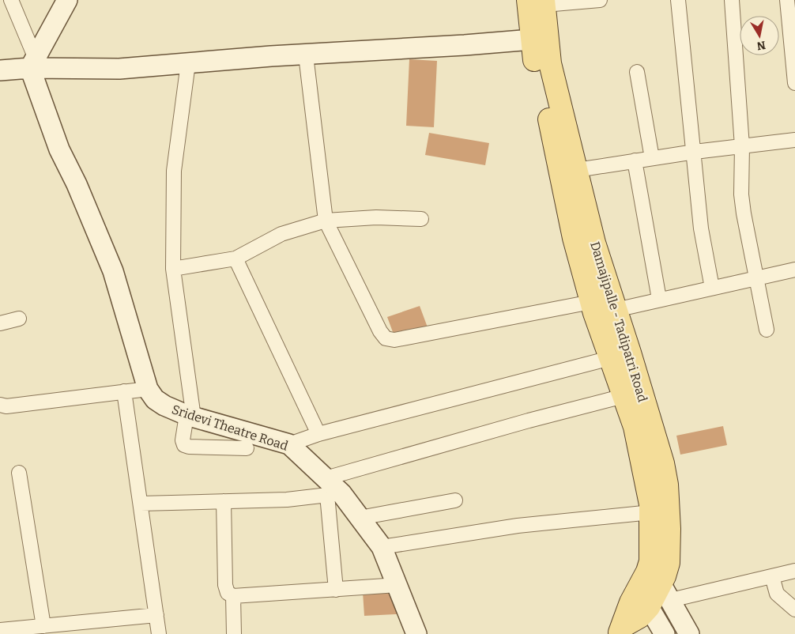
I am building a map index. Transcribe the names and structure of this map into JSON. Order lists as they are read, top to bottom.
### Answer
{
  "streets": {
    "main road": ["Damajipalle - Tadipatri Road"],
    "street": ["Sridevi Theatre Road"]
  },
  "north": "bottom"
}
